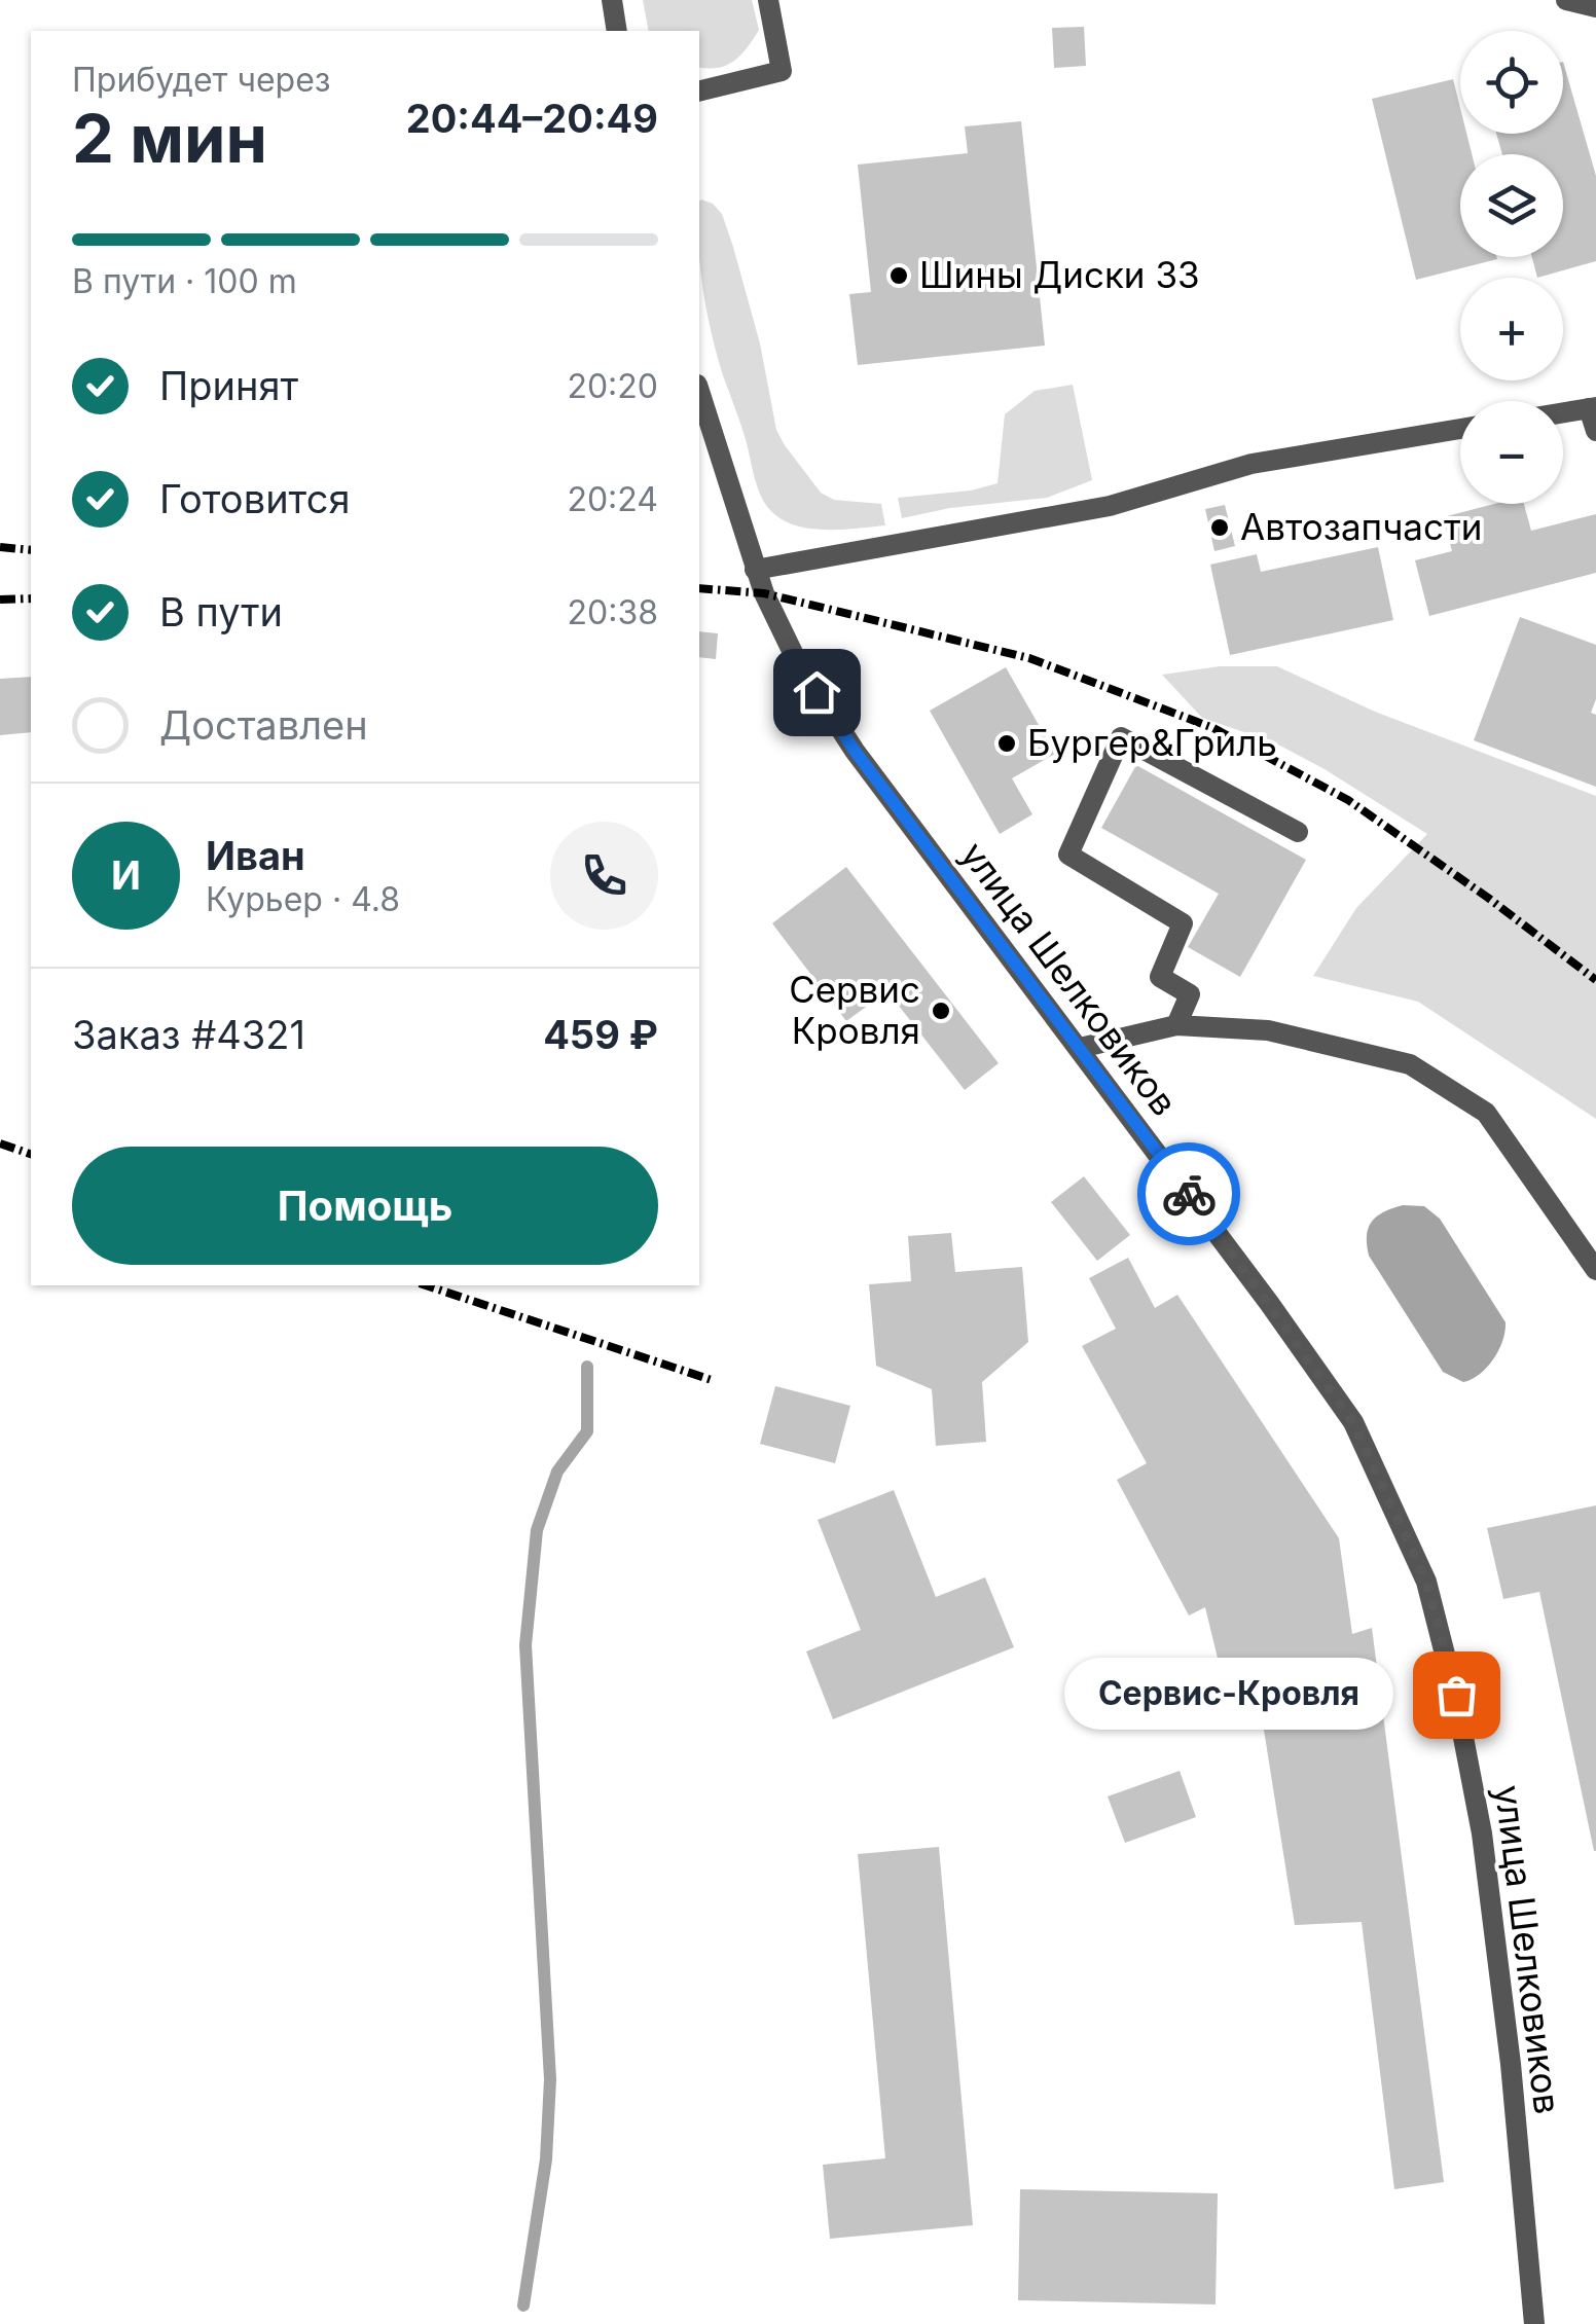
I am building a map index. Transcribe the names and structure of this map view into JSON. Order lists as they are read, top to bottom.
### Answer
{
  "streets": {
    "street": ["улица Шелковиков"]
  },
  "places": [
    "Шины Диски 33",
    "Автозапчасти",
    "Бургер&Гриль",
    "Сервис Кровля",
    "Сервис-Кровля"
  ],
  "page": {
    "map_buttons": ["+", "−"],
    "heading": ["2 мин", "Прибудет через", "20:44–20:49"],
    "panel": [
      "Иван",
      "Курьер · 4.8",
      "Заказ #4321",
      "459 ₽"
    ],
    "bar": "В пути · 100 m",
    "list": [
      ["Принят", "20:20"],
      ["Готовится", "20:24"],
      ["В пути", "20:38"],
      "Доставлен"
    ],
    "round": "И",
    "buttons": "Помощь",
    "bubble": "Сервис-Кровля"
  }
}
